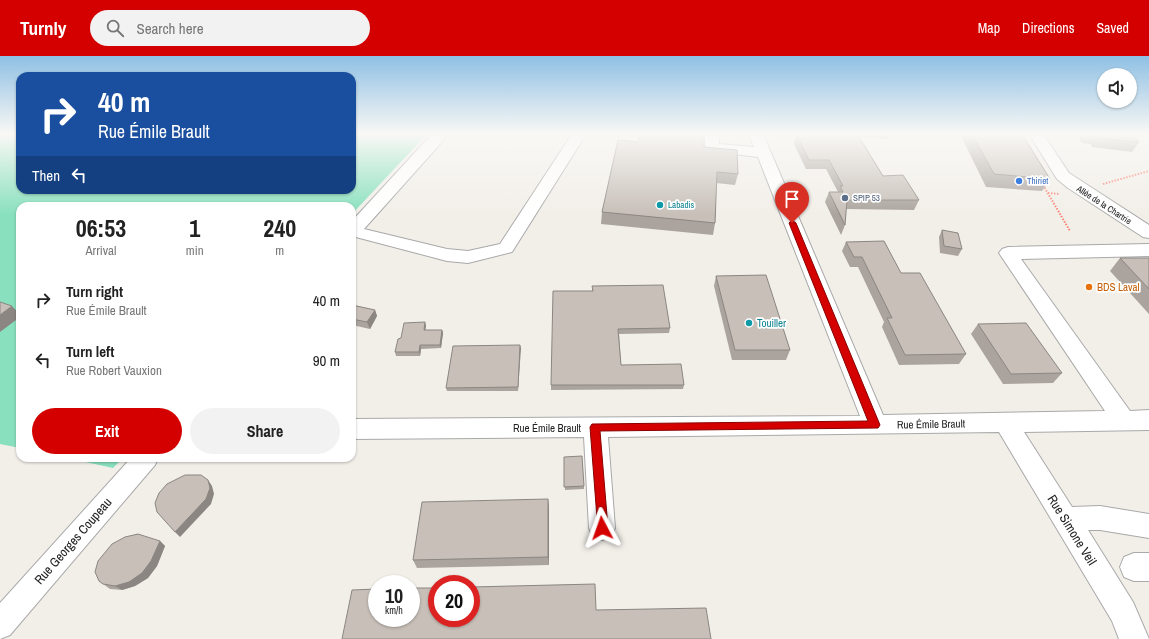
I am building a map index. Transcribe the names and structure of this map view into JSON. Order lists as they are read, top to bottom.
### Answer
{
  "streets": {
    "street": [
      "Allée de la Chartrie",
      "Rue Émile Brault",
      "Rue Simone Veil",
      "Rue Georges Coupeau"
    ]
  },
  "crossings": [
    ["Rue Émile Brault", "Rue Simone Veil"]
  ],
  "places": [
    "Thiriet",
    "SPIP 53",
    "Labadis",
    "BDS Laval",
    "Touiller"
  ],
  "page": {
    "header": "Turnly",
    "search": "Search here",
    "nav": ["Map", "Directions", "Saved"],
    "turn": ["40 m", "Rue Émile Brault"],
    "then": "Then",
    "eta": [
      "06:53",
      "Arrival",
      "1",
      "min",
      "240",
      "m"
    ],
    "list": [
      {
        "name": "Turn right",
        "note": "Rue Émile Brault",
        "value": "40 m"
      },
      {
        "name": "Turn left",
        "note": "Rue Robert Vauxion",
        "value": "90 m"
      }
    ],
    "buttons": ["Exit", "Share"],
    "speed": "10 km/h",
    "limit": "20"
  }
}
